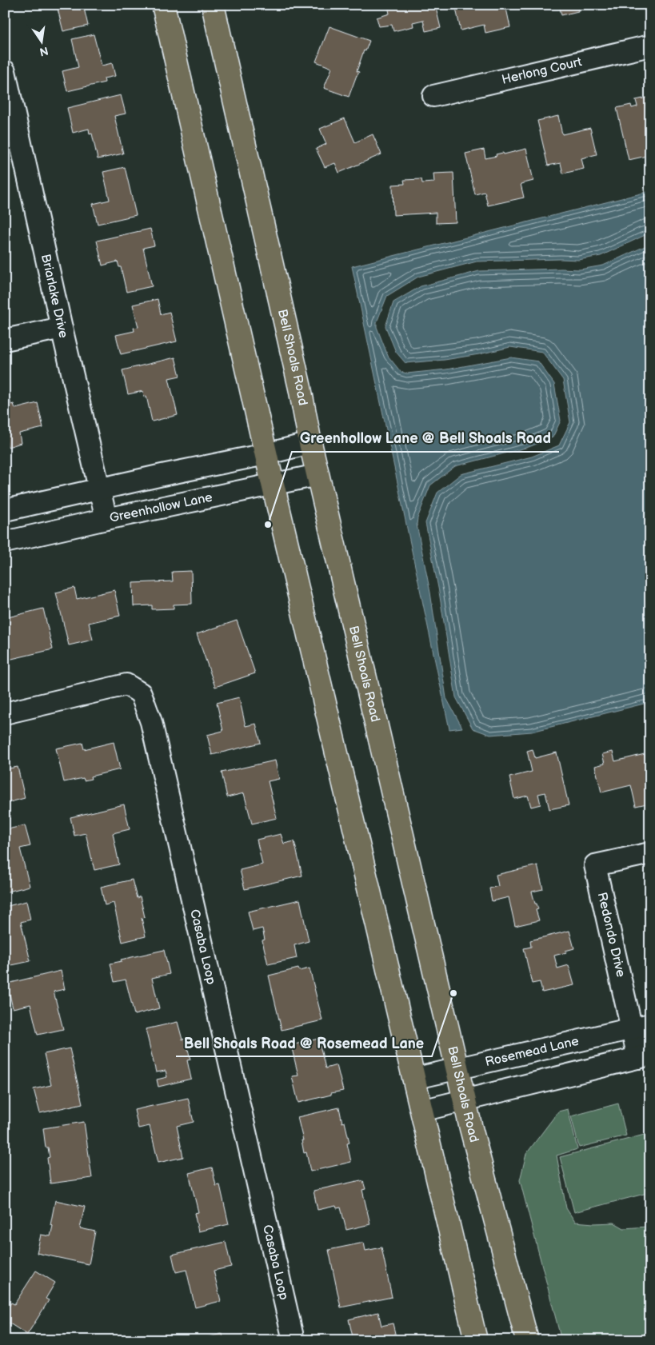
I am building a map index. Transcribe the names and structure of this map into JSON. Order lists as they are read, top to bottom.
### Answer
{
  "streets": {
    "main road": ["Bell Shoals Road"],
    "street": [
      "Herlong Court",
      "Briarlake Drive",
      "Greenhollow Lane",
      "Redondo Drive",
      "Casaba Loop",
      "Rosemead Lane"
    ]
  },
  "crossings": [
    ["Briarlake Drive", "Greenhollow Lane"],
    ["Bell Shoals Road", "Greenhollow Lane"],
    ["Bell Shoals Road", "Rosemead Lane"],
    ["Redondo Drive", "Rosemead Lane"]
  ],
  "places": ["Greenhollow Lane @ Bell Shoals Road", "Bell Shoals Road @ Rosemead Lane"],
  "north": "bottom"
}
